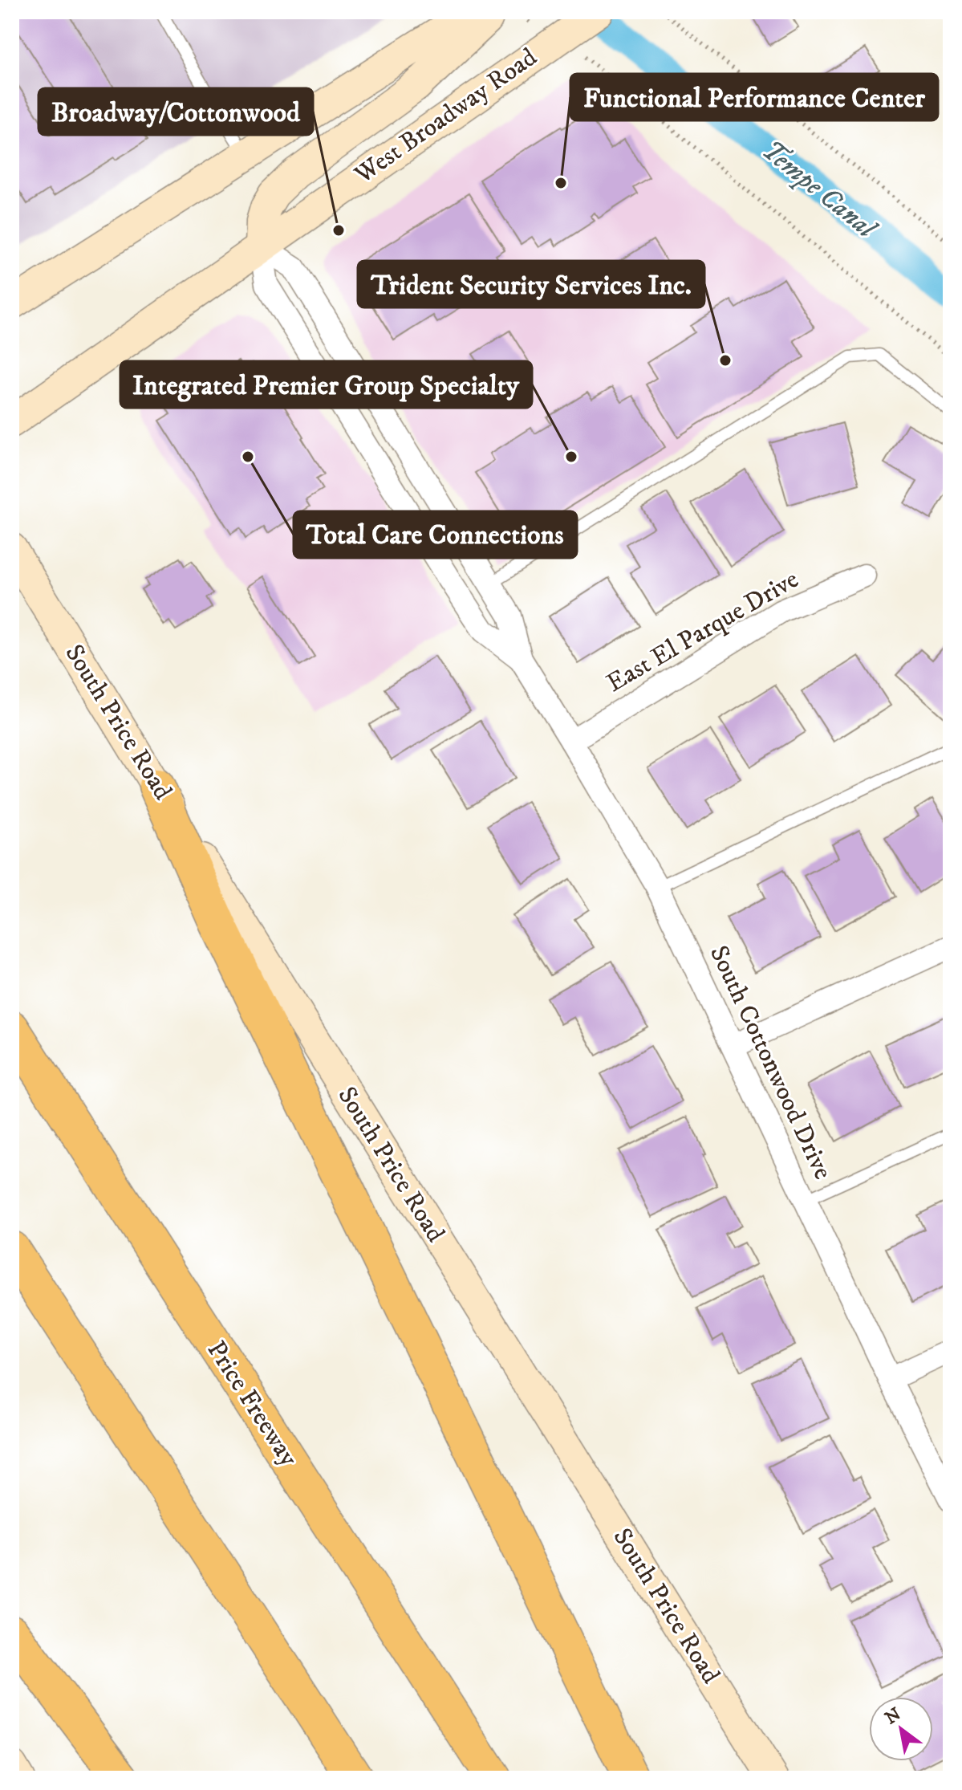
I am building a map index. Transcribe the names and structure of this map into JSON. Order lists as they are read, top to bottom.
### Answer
{
  "streets": {
    "highway": ["Price Freeway"],
    "main road": ["West Broadway Road", "South Price Road"],
    "street": ["East El Parque Drive", "South Cottonwood Drive"]
  },
  "crossings": [
    ["West Broadway Road", "South Cottonwood Drive"],
    ["East El Parque Drive", "South Cottonwood Drive"]
  ],
  "water": ["Tempe Canal"],
  "places": [
    "Functional Performance Center",
    "Broadway/Cottonwood",
    "Trident Security Services Inc.",
    "Total Care Connections",
    "Integrated Premier Group Specialty"
  ],
  "north": "top left"
}
